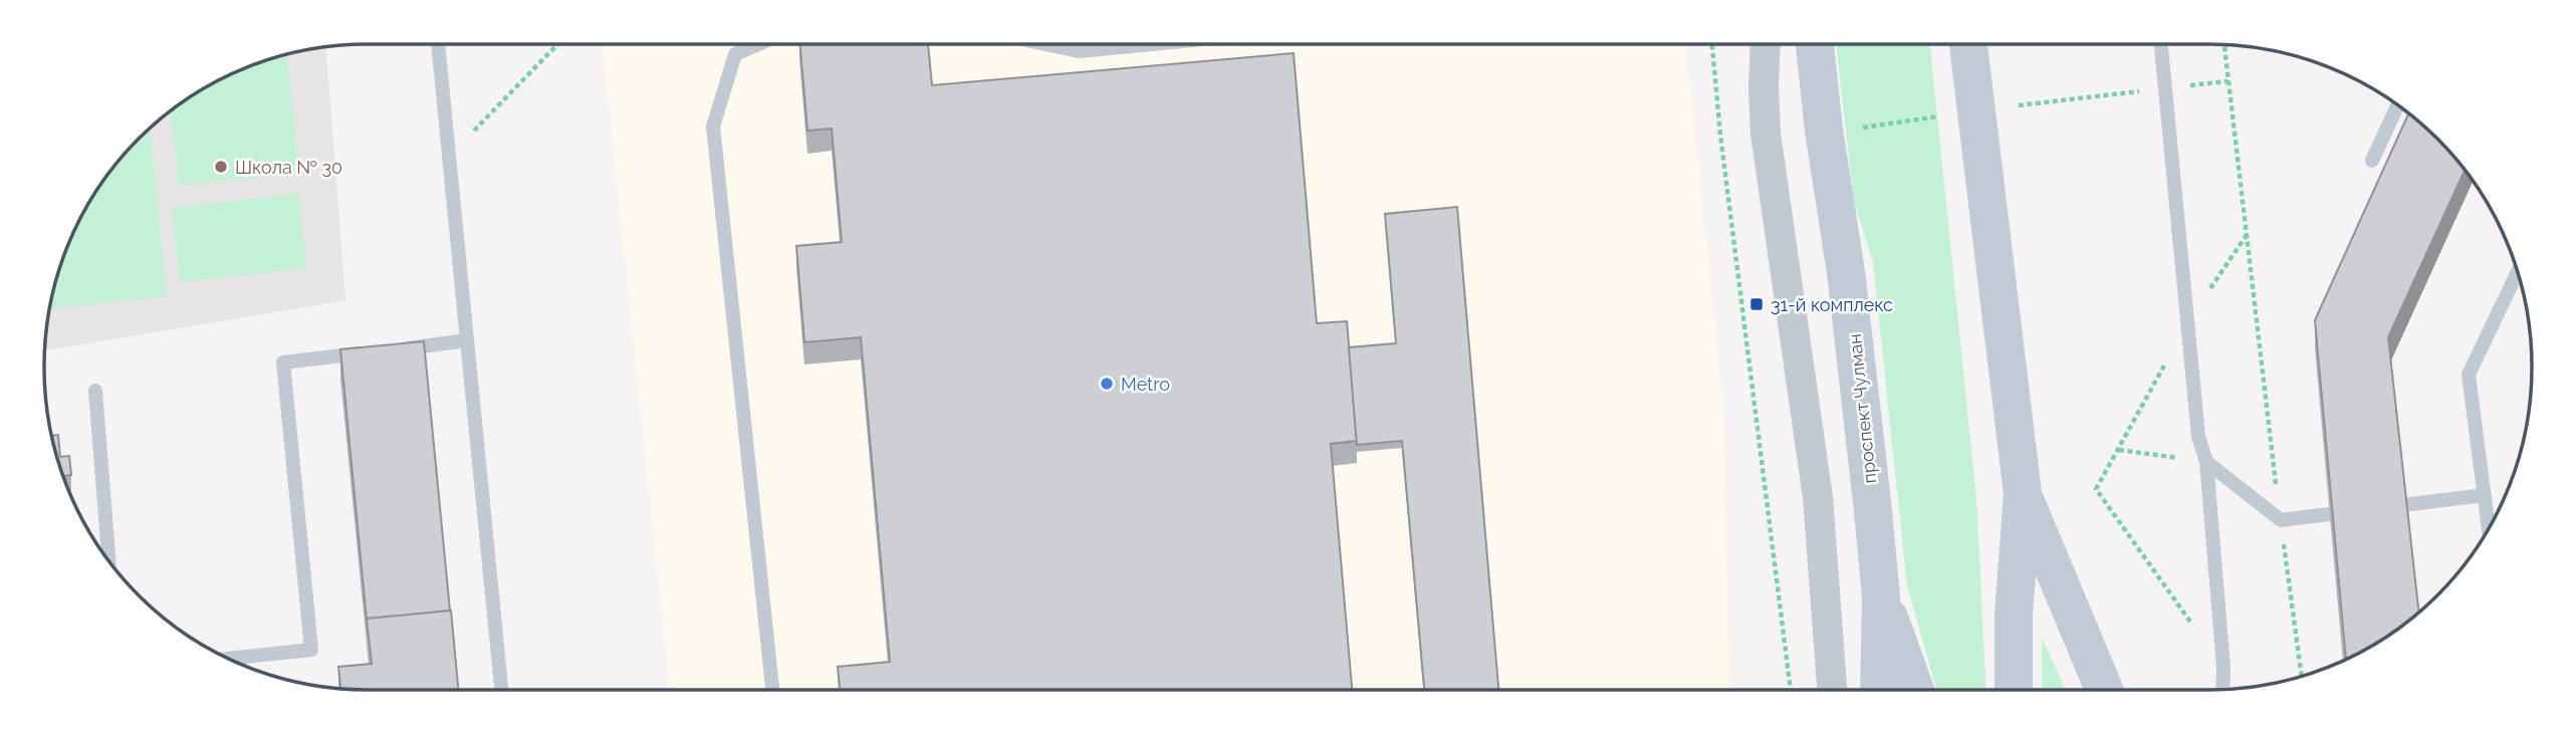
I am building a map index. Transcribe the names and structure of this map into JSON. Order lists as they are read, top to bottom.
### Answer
{
  "streets": {
    "main road": ["проспект Чулман"]
  },
  "places": {
    "other": ["Школа № 30", "Metro"],
    "transit": ["31-й комплекс"]
  }
}
